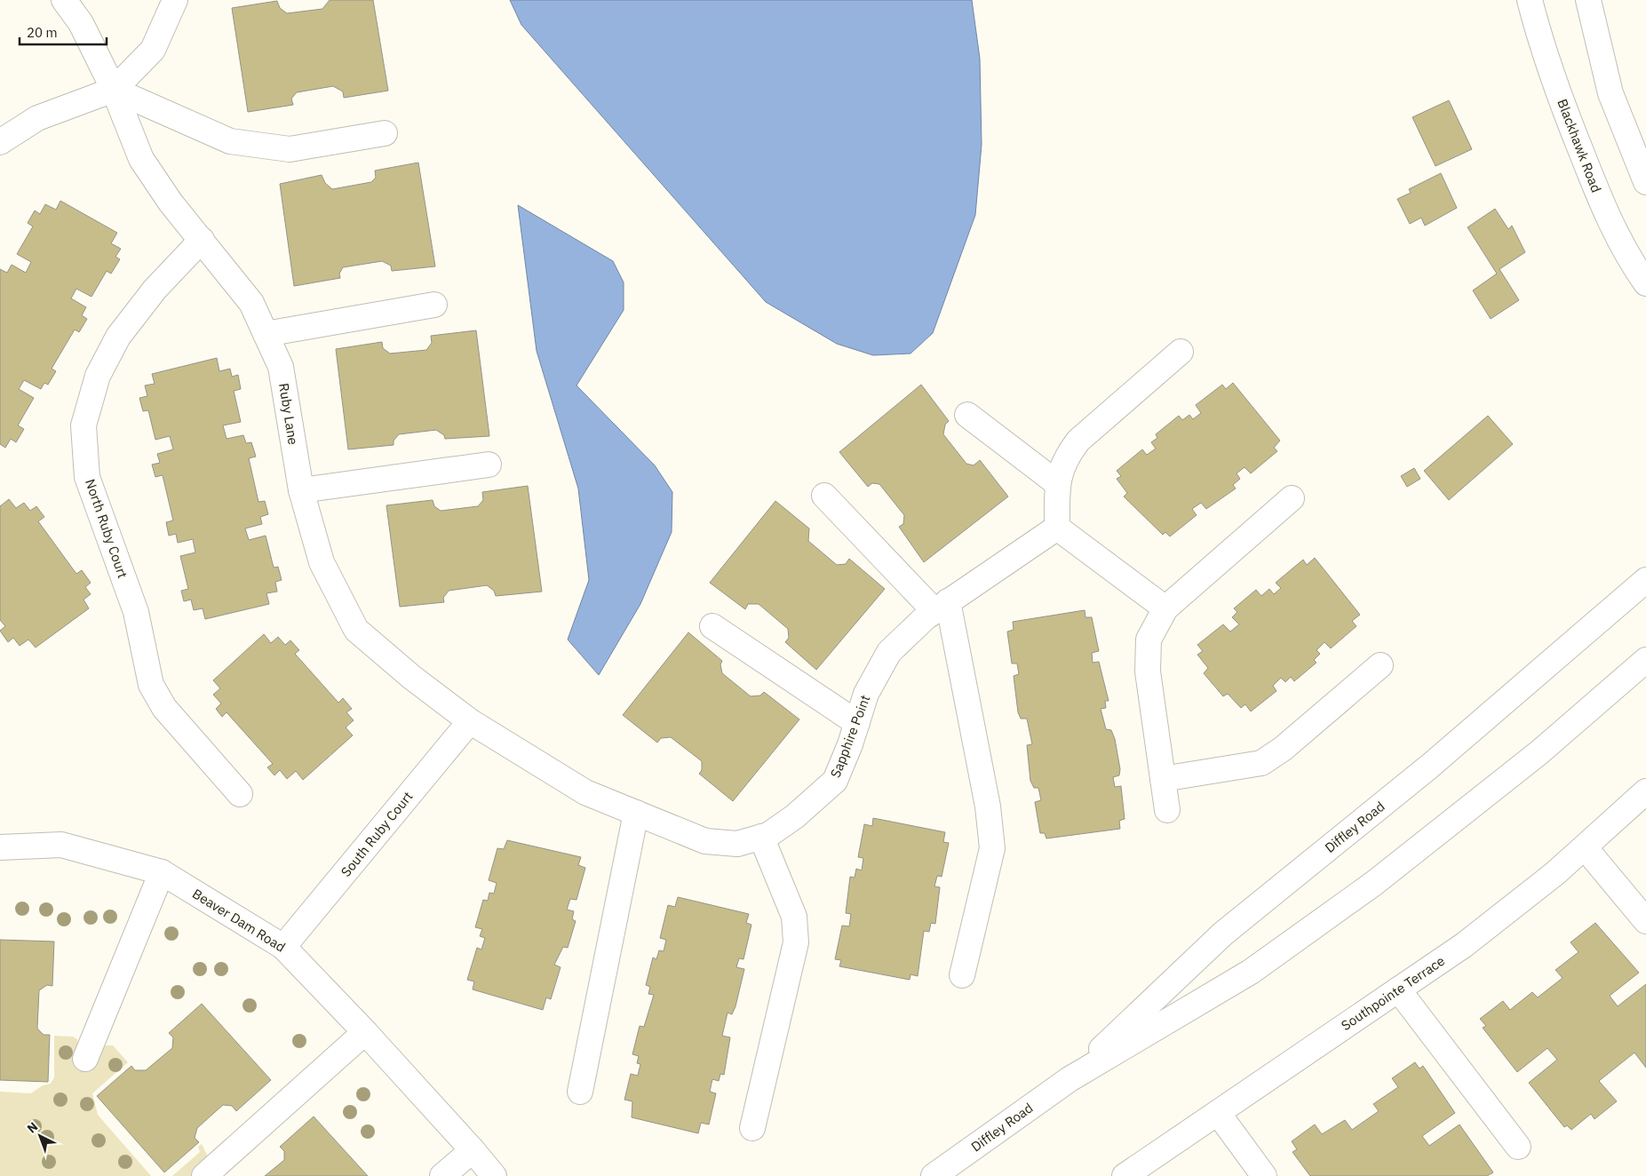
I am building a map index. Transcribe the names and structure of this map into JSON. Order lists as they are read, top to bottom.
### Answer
{
  "streets": {
    "street": [
      "Blackhawk Road",
      "Ruby Lane",
      "North Ruby Court",
      "Sapphire Point",
      "Diffley Road",
      "South Ruby Court",
      "Beaver Dam Road",
      "Southpointe Terrace"
    ]
  },
  "crossings": [
    ["Ruby Lane", "North Ruby Court"],
    ["Ruby Lane", "Sapphire Point"],
    ["Ruby Lane", "South Ruby Court"],
    ["Sapphire Point", "South Ruby Court"],
    ["South Ruby Court", "Beaver Dam Road"]
  ],
  "scale_bar": "20 m",
  "north": "top left"
}
